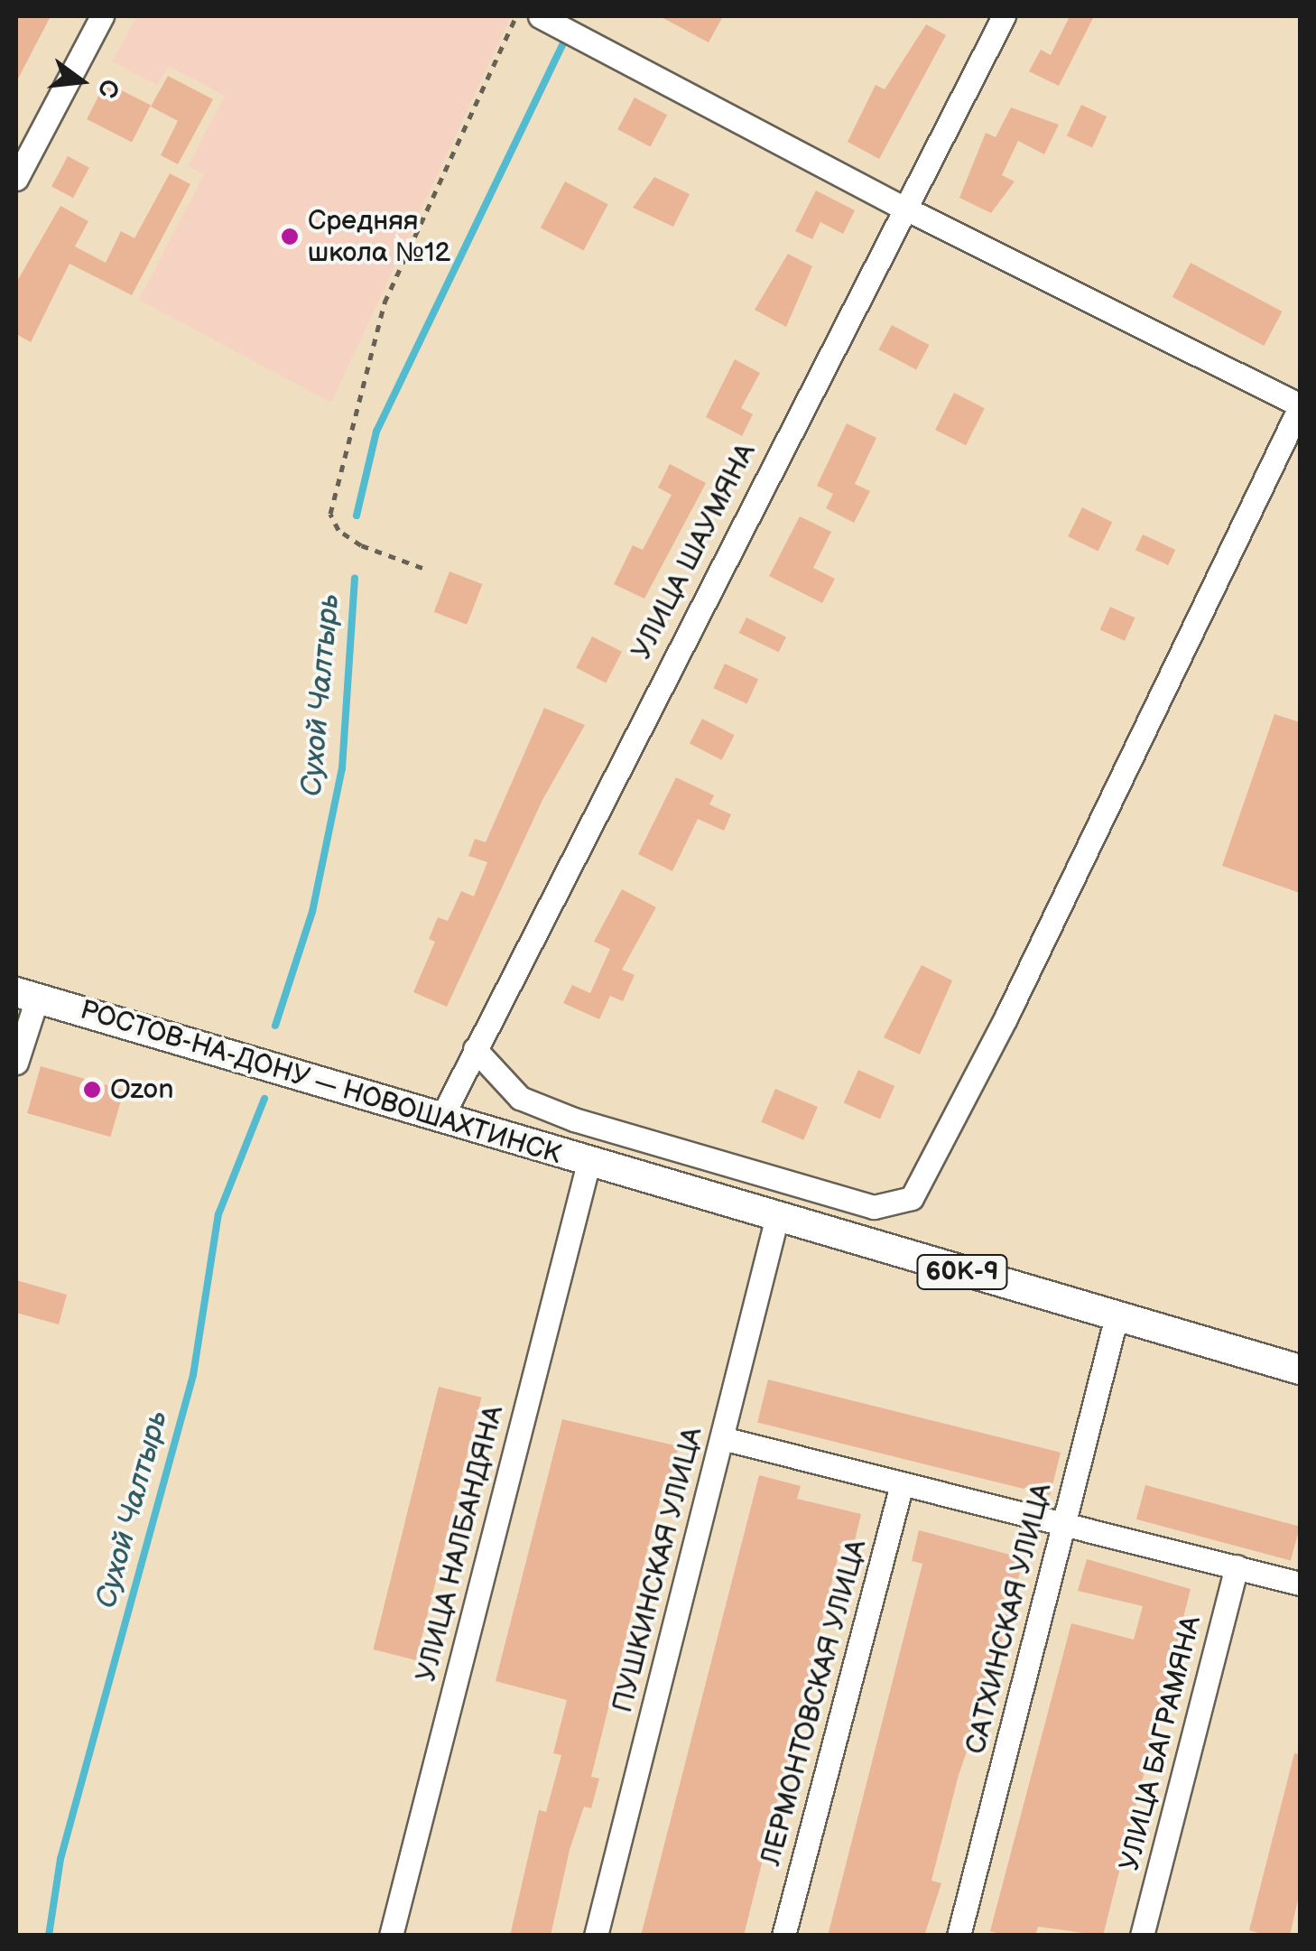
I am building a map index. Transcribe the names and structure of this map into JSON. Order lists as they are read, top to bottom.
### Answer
{
  "streets": {
    "main road": ["РОСТОВ-НА-ДОНУ — НОВОШАХТИНСК", "60К-9"],
    "street": [
      "УЛИЦА ШАУМЯНА",
      "УЛИЦА НАЛБАНДЯНА",
      "ПУШКИНСКАЯ УЛИЦА",
      "САТХИНСКАЯ УЛИЦА",
      "ЛЕРМОНТОВСКАЯ УЛИЦА",
      "УЛИЦА БАГРАМЯНА"
    ]
  },
  "crossings": [
    ["УЛИЦА ШАУМЯНА", "РОСТОВ-НА-ДОНУ — НОВОШАХТИНСК"],
    ["РОСТОВ-НА-ДОНУ — НОВОШАХТИНСК", "УЛИЦА НАЛБАНДЯНА"],
    ["РОСТОВ-НА-ДОНУ — НОВОШАХТИНСК", "ПУШКИНСКАЯ УЛИЦА"],
    ["РОСТОВ-НА-ДОНУ — НОВОШАХТИНСК", "САТХИНСКАЯ УЛИЦА"]
  ],
  "water": ["Сухой Чалтырь"],
  "places": ["Средняя школа №12", "Ozon"],
  "north": "right"
}
